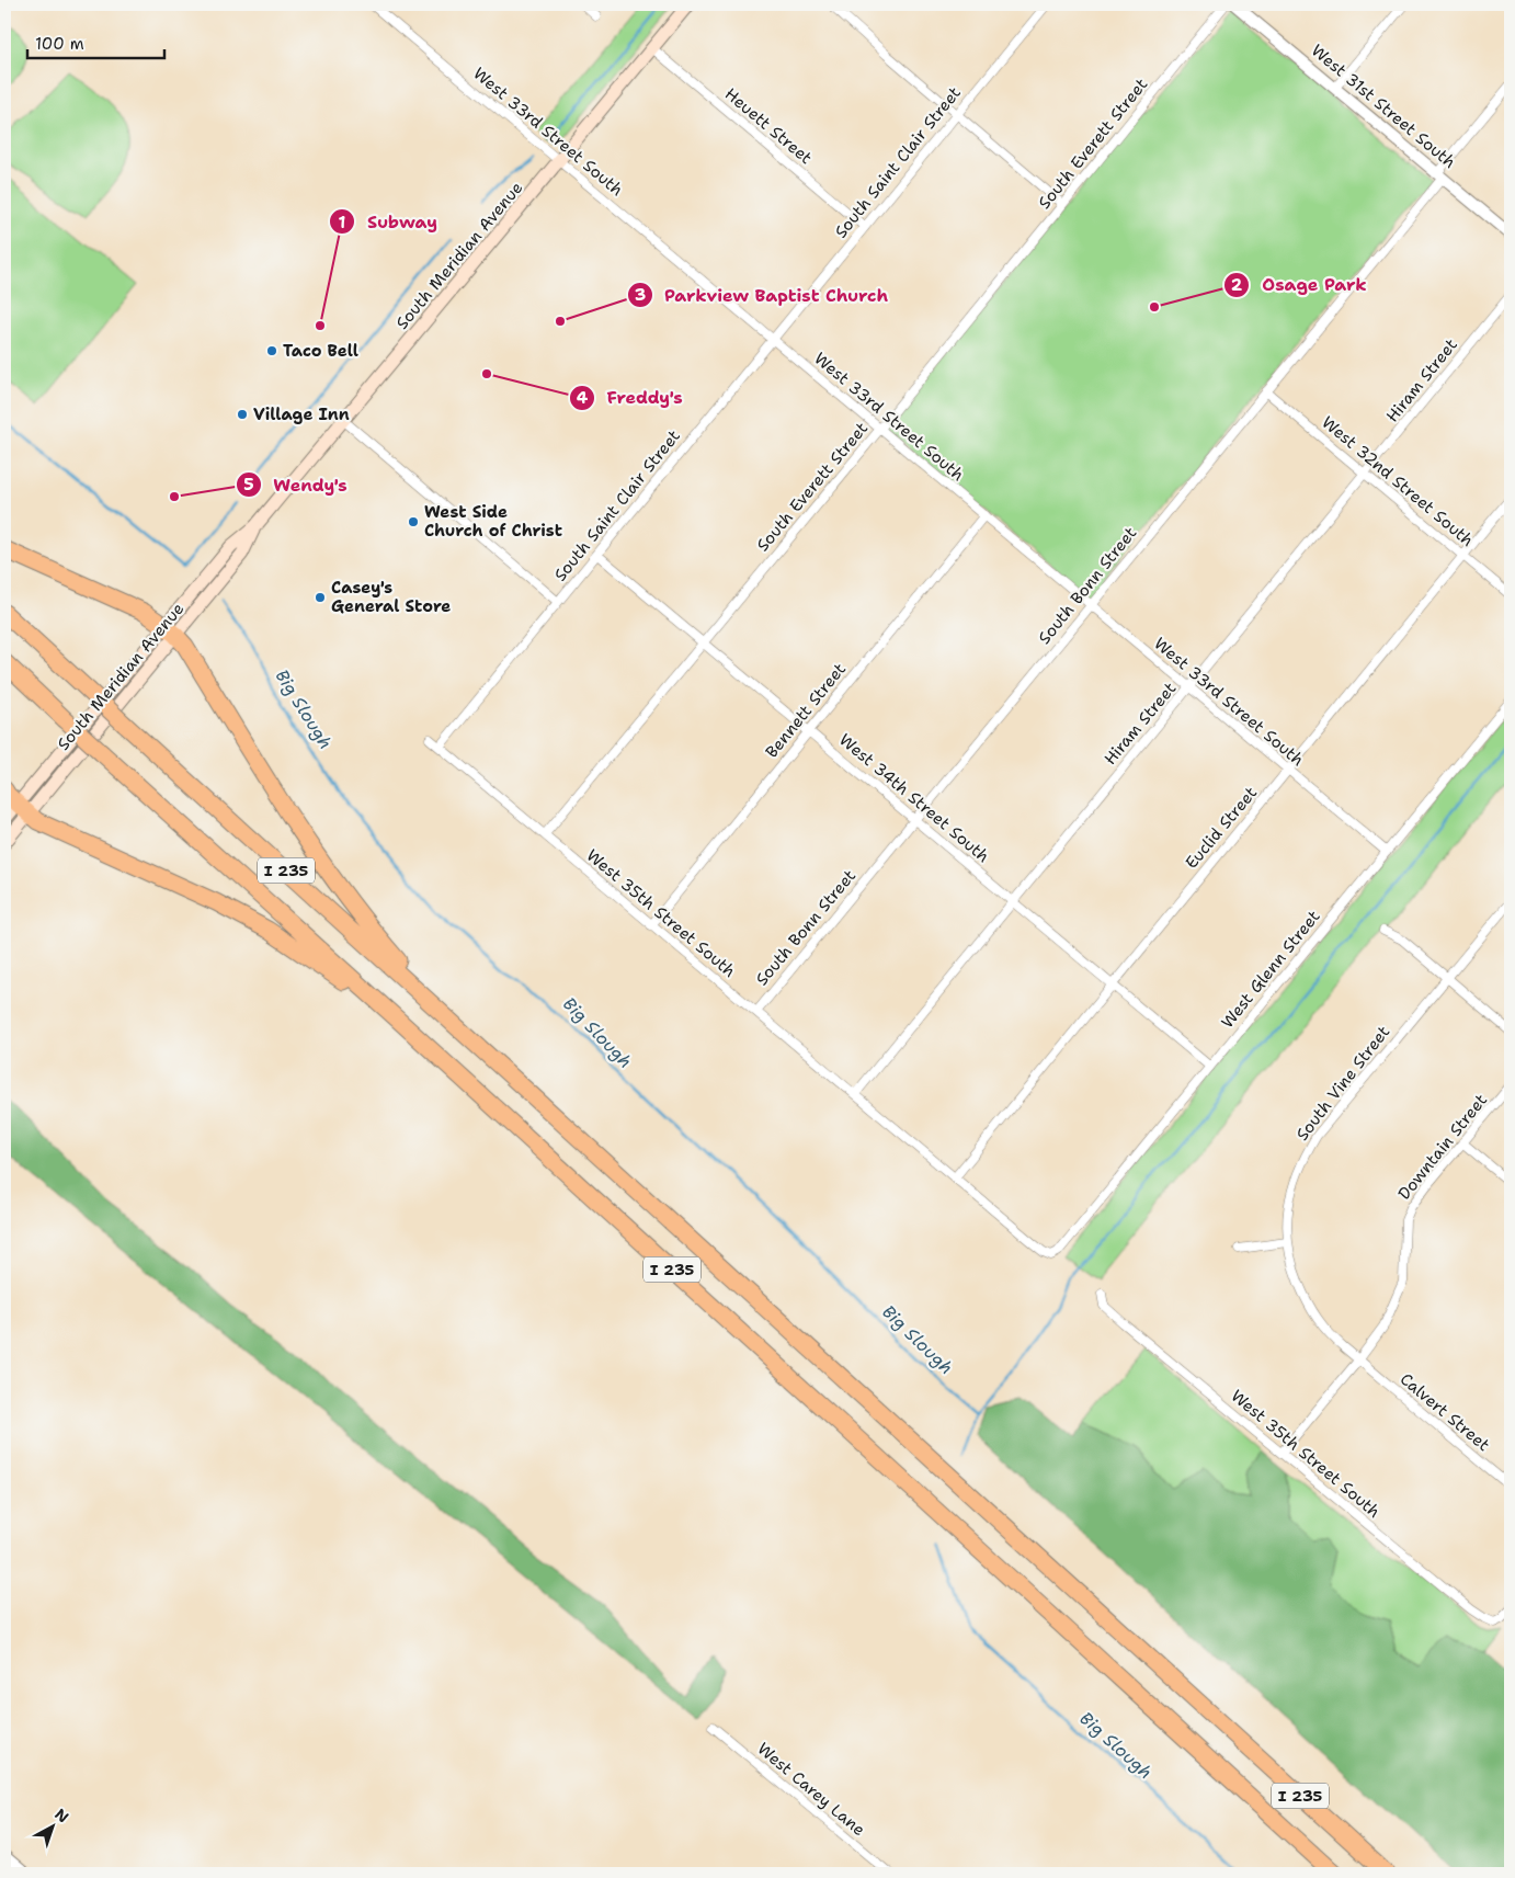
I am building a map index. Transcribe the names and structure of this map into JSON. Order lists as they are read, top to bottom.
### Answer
{
  "streets": {
    "highway": ["I 235"],
    "main road": ["South Meridian Avenue"],
    "street": [
      "West 31st Street South",
      "Heuett Street",
      "West 33rd Street South",
      "South Everett Street",
      "South Saint Clair Street",
      "Hiram Street",
      "West 32nd Street South",
      "South Bonn Street",
      "Bennett Street",
      "West 34th Street South",
      "Euclid Street",
      "West 35th Street South",
      "West Glenn Street",
      "South Vine Street",
      "Downtain Street",
      "Calvert Street",
      "West Carey Lane"
    ]
  },
  "crossings": [
    ["West 31st Street South", "South Everett Street"],
    ["West 31st Street South", "South Bonn Street"],
    ["Heuett Street", "South Saint Clair Street"],
    ["Heuett Street", "South Meridian Avenue"],
    ["West 33rd Street South", "South Everett Street"],
    ["West 33rd Street South", "South Saint Clair Street"],
    ["West 33rd Street South", "South Meridian Avenue"],
    ["West 33rd Street South", "Hiram Street"],
    ["West 33rd Street South", "South Bonn Street"],
    ["West 33rd Street South", "Bennett Street"],
    ["West 33rd Street South", "Euclid Street"],
    ["West 33rd Street South", "West Glenn Street"],
    ["South Everett Street", "West 34th Street South"],
    ["South Everett Street", "West 35th Street South"],
    ["South Saint Clair Street", "West 34th Street South"],
    ["South Saint Clair Street", "West 35th Street South"],
    ["Hiram Street", "West 32nd Street South"],
    ["Hiram Street", "West 34th Street South"],
    ["Hiram Street", "West 35th Street South"],
    ["West 32nd Street South", "South Bonn Street"],
    ["West 32nd Street South", "Euclid Street"],
    ["South Bonn Street", "West 34th Street South"],
    ["South Bonn Street", "West 35th Street South"],
    ["Bennett Street", "West 34th Street South"],
    ["Bennett Street", "West 35th Street South"],
    ["West 34th Street South", "Euclid Street"],
    ["West 34th Street South", "West Glenn Street"],
    ["Euclid Street", "West 35th Street South"],
    ["West 35th Street South", "West Glenn Street"],
    ["West 35th Street South", "Downtain Street"],
    ["South Vine Street", "Downtain Street"],
    ["South Vine Street", "Calvert Street"],
    ["Downtain Street", "Calvert Street"]
  ],
  "water": ["Big Slough"],
  "places": [
    "Osage Park",
    "Parkview Baptist Church",
    "Subway",
    "Taco Bell",
    "Freddy's",
    "Village Inn",
    "Wendy's",
    "West Side Church of Christ",
    "Casey's General Store"
  ],
  "scale_bar": "100 m",
  "north": "top right"
}
